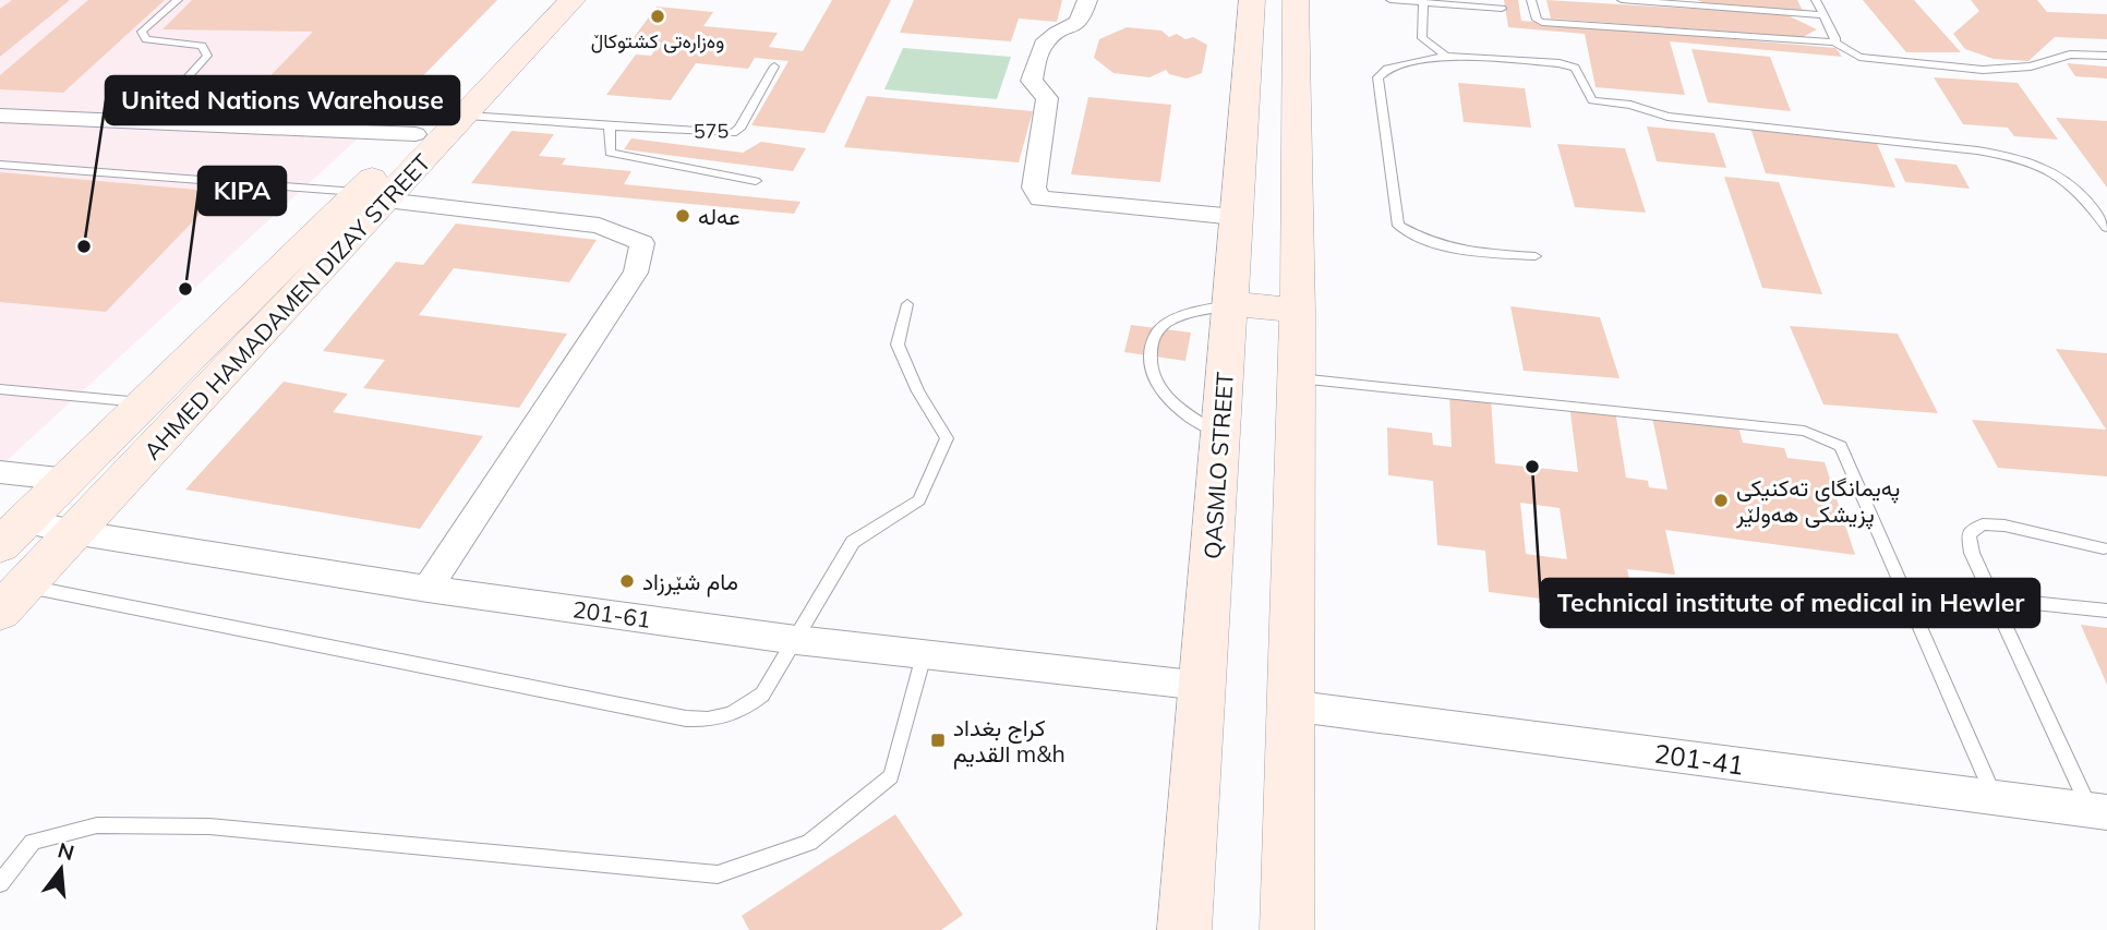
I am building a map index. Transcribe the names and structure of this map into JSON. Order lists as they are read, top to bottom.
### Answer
{
  "streets": {
    "main road": ["AHMED HAMADAMEN DIZAY STREET", "QASMLO STREET"],
    "street": ["201-61", "201-41"],
    "lane": ["575"]
  },
  "crossings": [
    ["AHMED HAMADAMEN DIZAY STREET", "201-61"],
    ["QASMLO STREET", "201-61"]
  ],
  "places": {
    "other": [
      "وەزارەتی کشتوکاڵ",
      "عەلە",
      "United Nations Warehouse",
      "KIPA",
      "Technical institute of medical in Hewler",
      "پەیمانگای تەکنیکی پزیشکی هەولێر",
      "مام شێرزاد"
    ],
    "transit": ["كراج بغداد القديم m&h"]
  },
  "north": "top"
}
